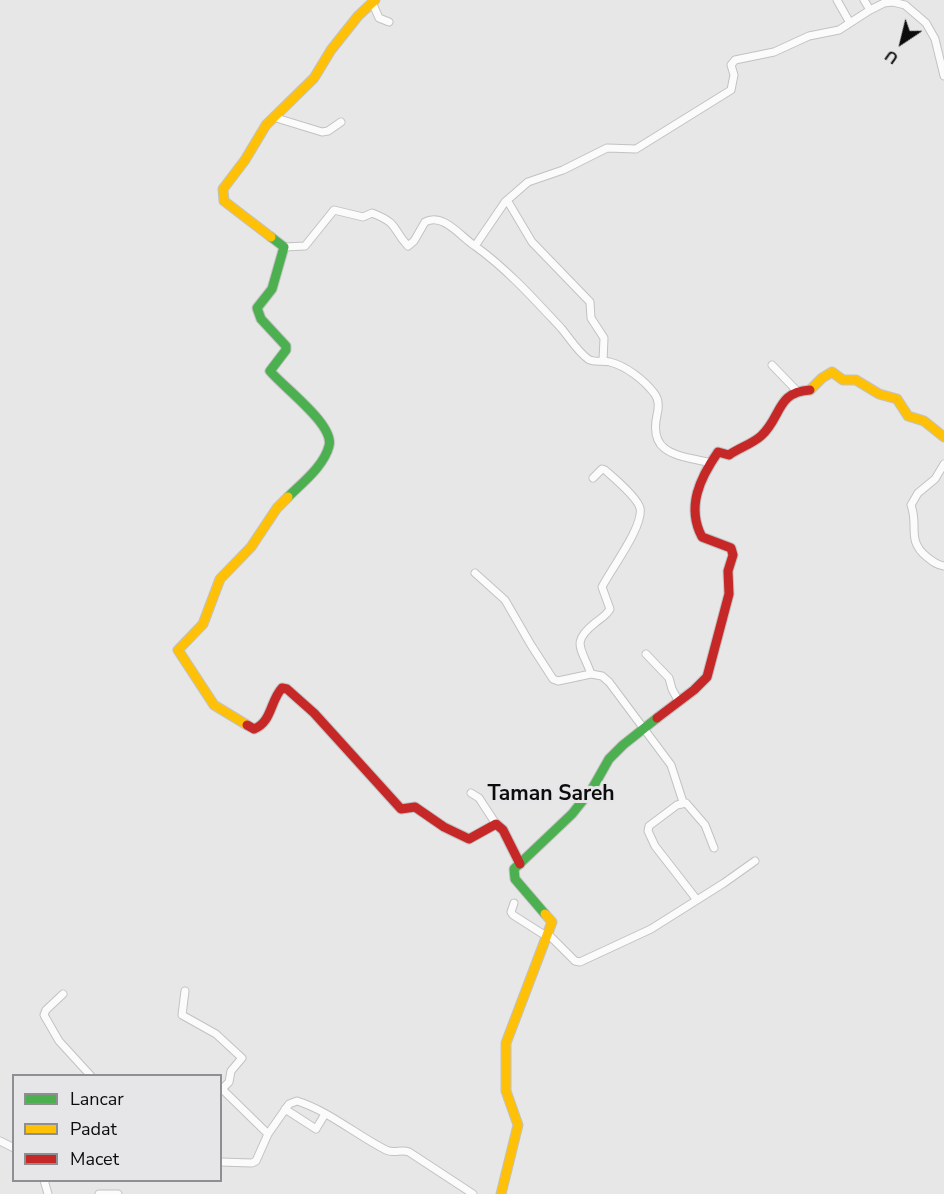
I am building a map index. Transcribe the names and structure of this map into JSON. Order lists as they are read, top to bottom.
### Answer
{
  "districts": ["Taman Sareh"],
  "legend": ["Lancar", "Padat", "Macet"],
  "north": "bottom left"
}
